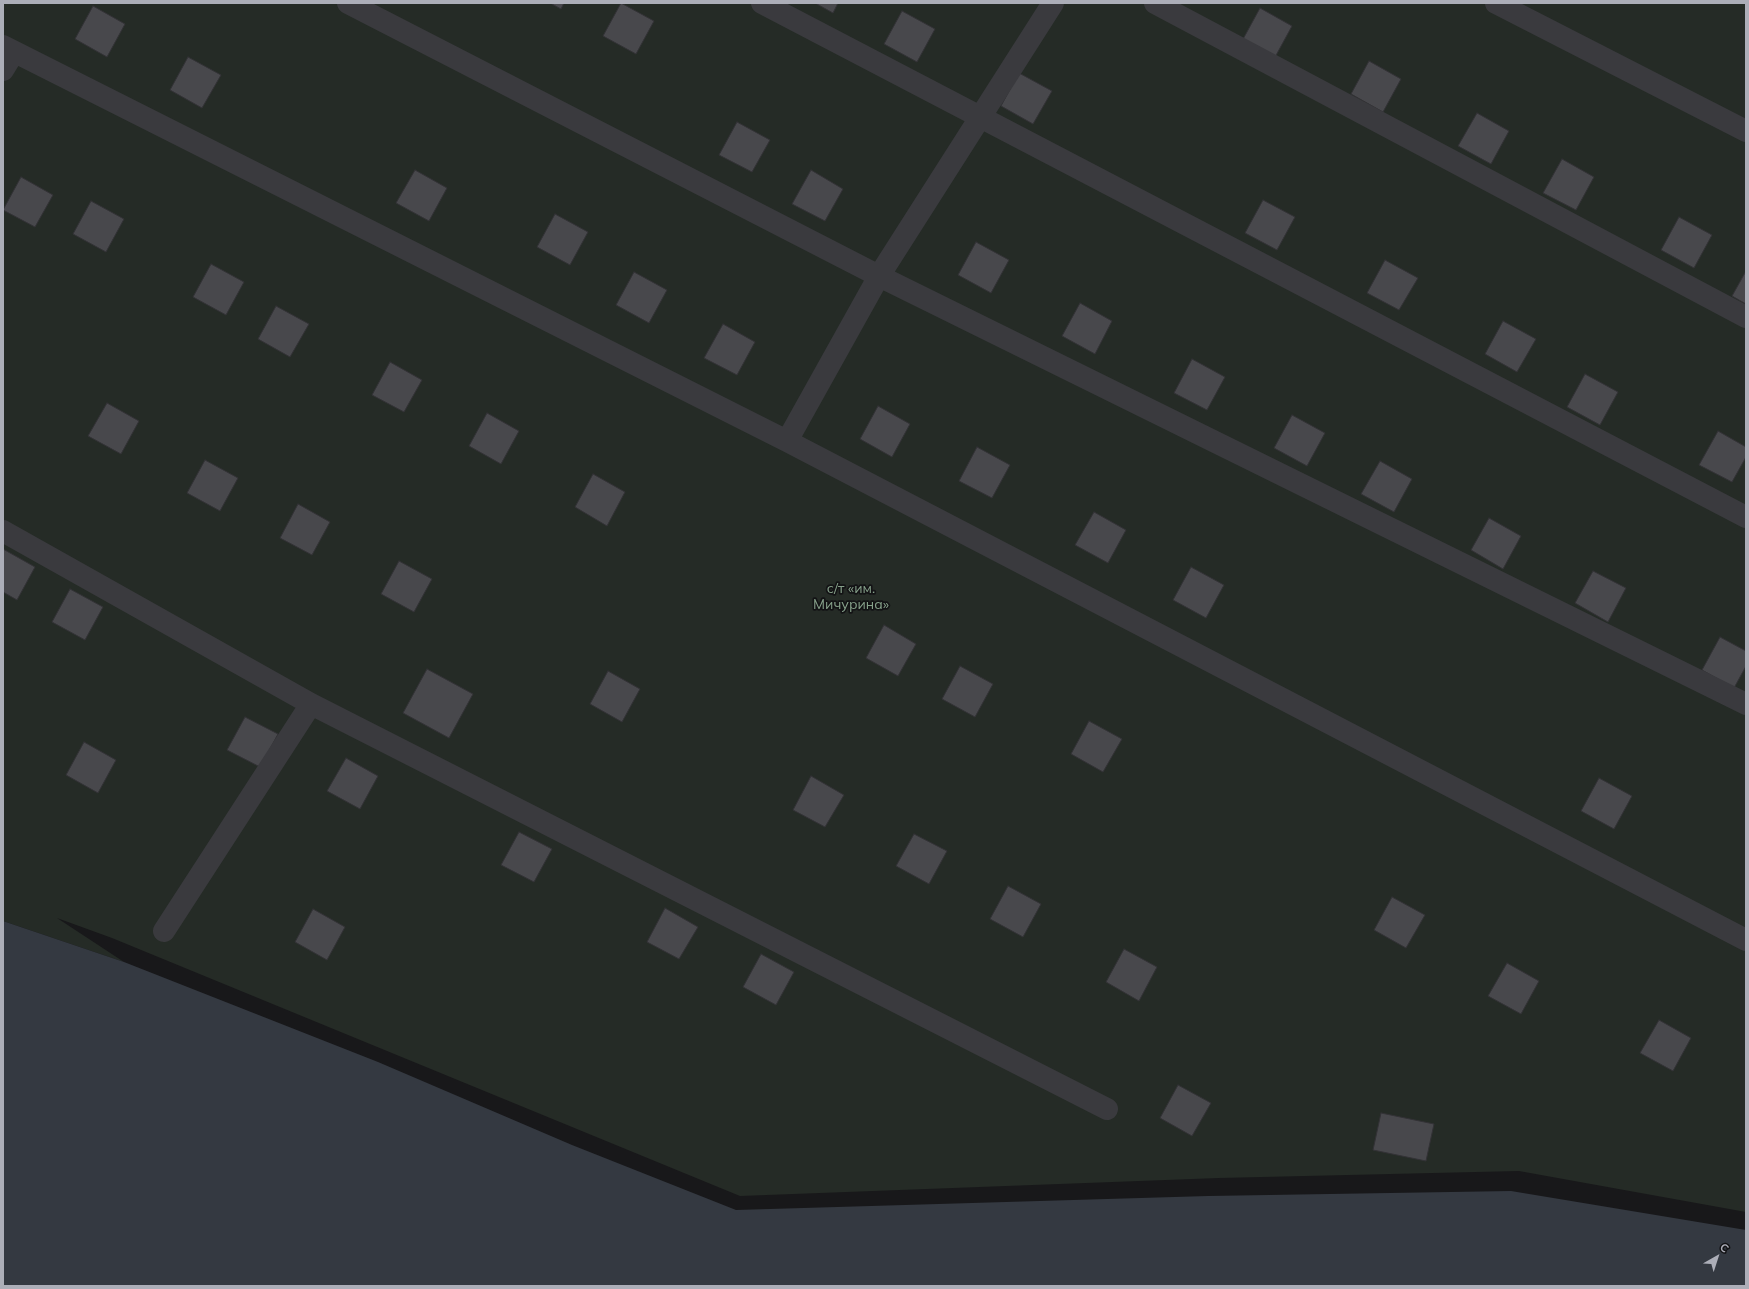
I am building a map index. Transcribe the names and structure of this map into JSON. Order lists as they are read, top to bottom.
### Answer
{
  "parks": ["с/т «им. Мичурина»"],
  "north": "top right"
}
